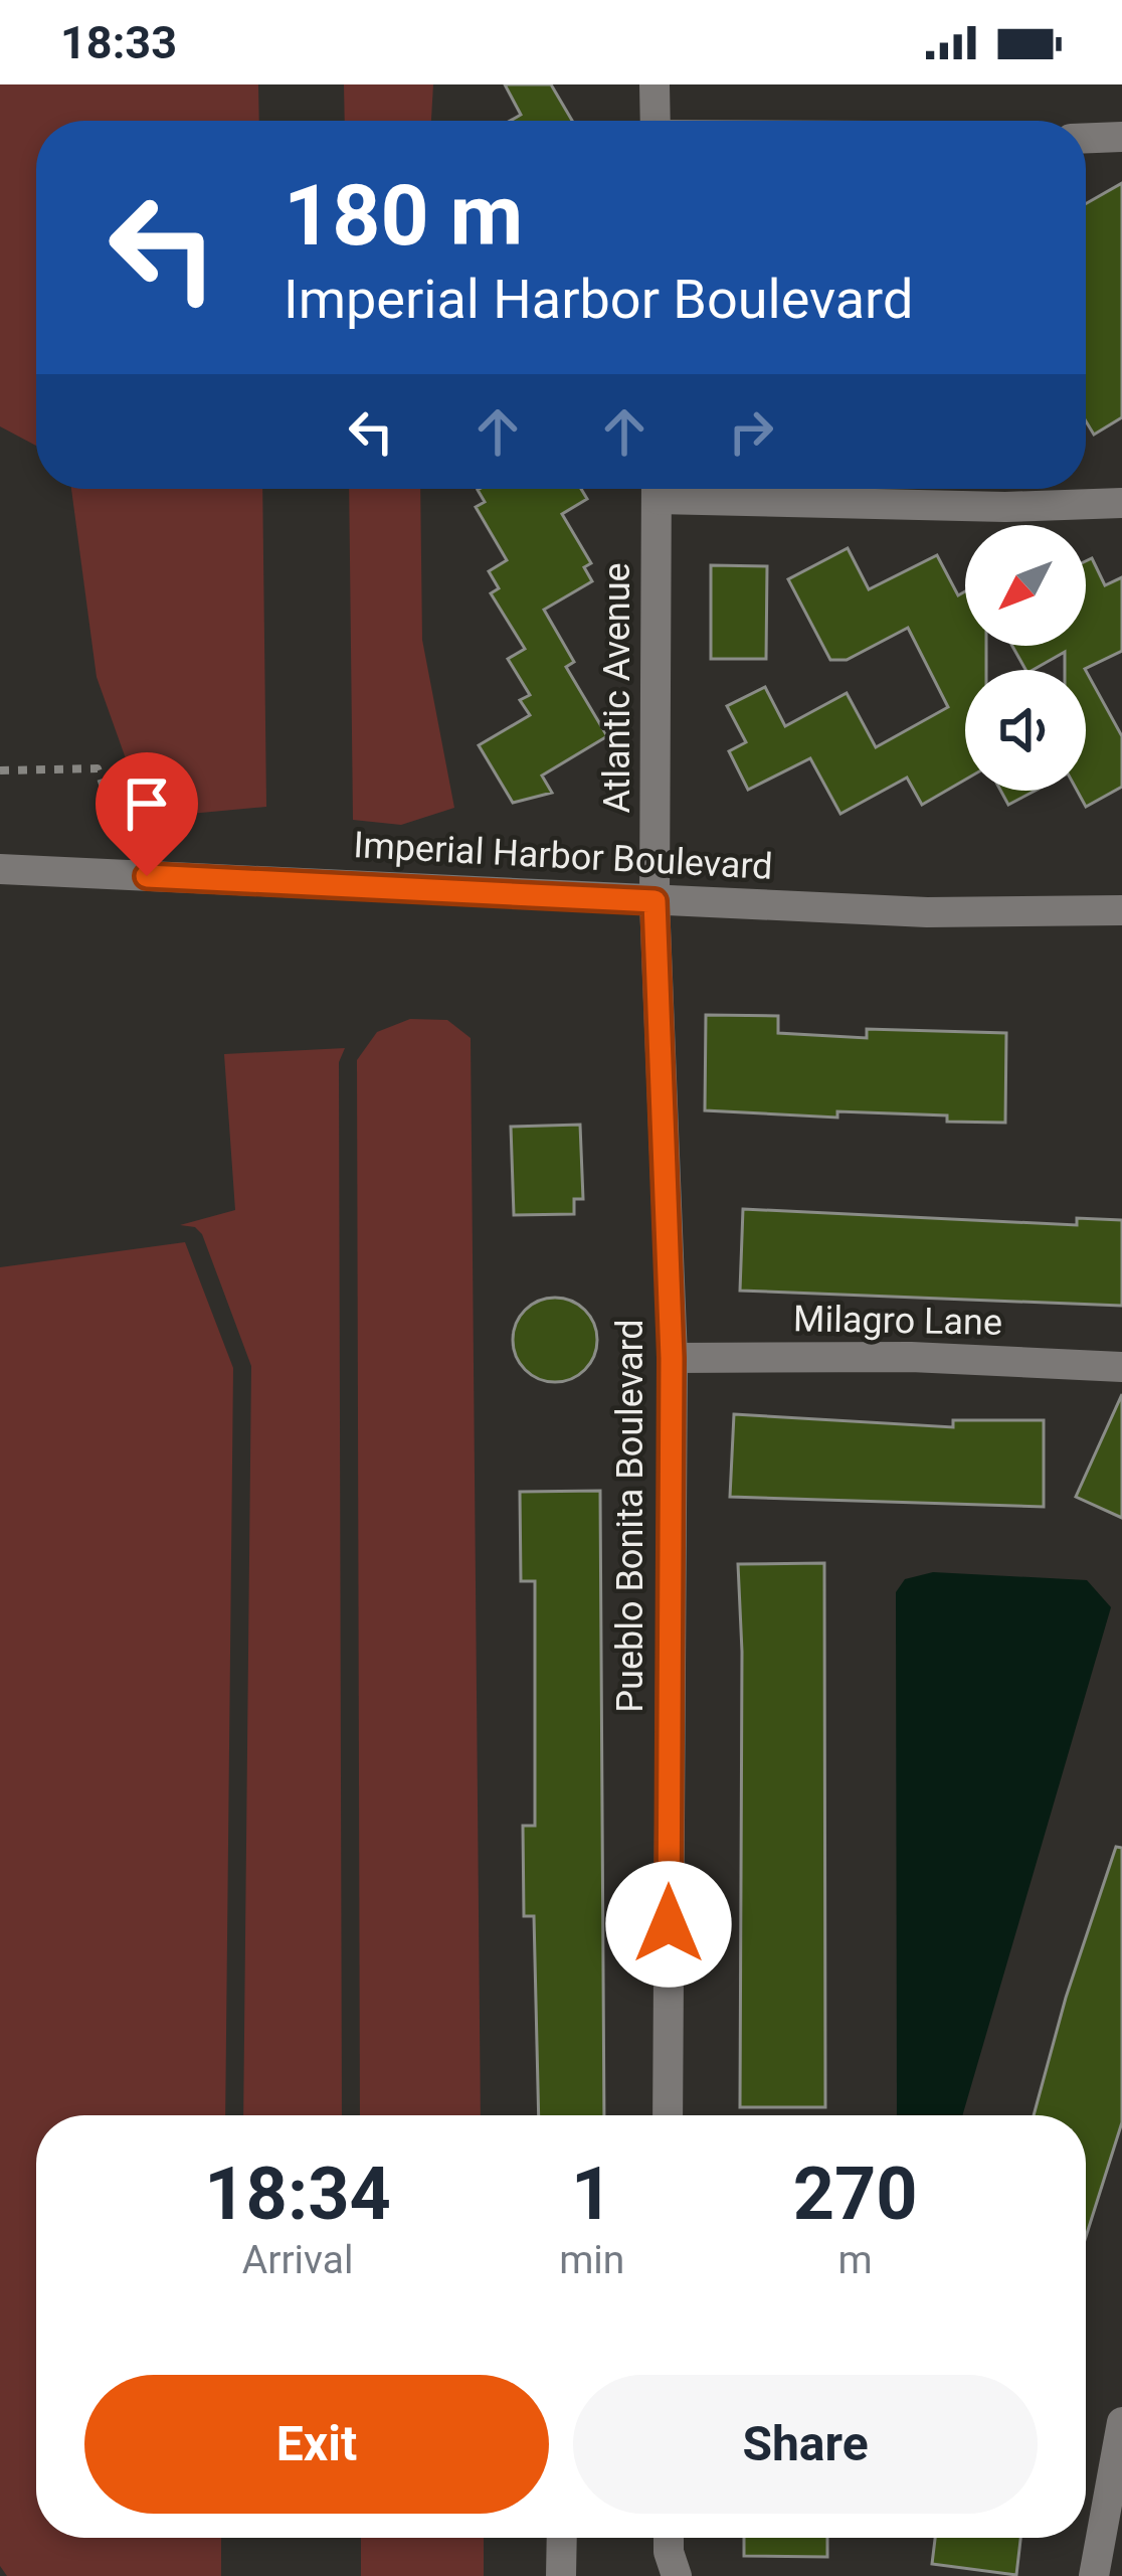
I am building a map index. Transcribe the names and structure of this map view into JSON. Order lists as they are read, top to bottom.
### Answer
{
  "streets": {
    "street": [
      "Atlantic Avenue",
      "Imperial Harbor Boulevard",
      "Milagro Lane",
      "Pueblo Bonita Boulevard"
    ]
  },
  "crossings": [
    ["Atlantic Avenue", "Imperial Harbor Boulevard"],
    ["Atlantic Avenue", "Pueblo Bonita Boulevard"],
    ["Imperial Harbor Boulevard", "Pueblo Bonita Boulevard"],
    ["Milagro Lane", "Pueblo Bonita Boulevard"]
  ],
  "north": "bottom left",
  "page": {
    "status": "18:33",
    "turn": ["180 m", "Imperial Harbor Boulevard"],
    "eta": [
      "18:34",
      "Arrival",
      "1",
      "min",
      "270",
      "m"
    ],
    "buttons": ["Exit", "Share"]
  }
}
